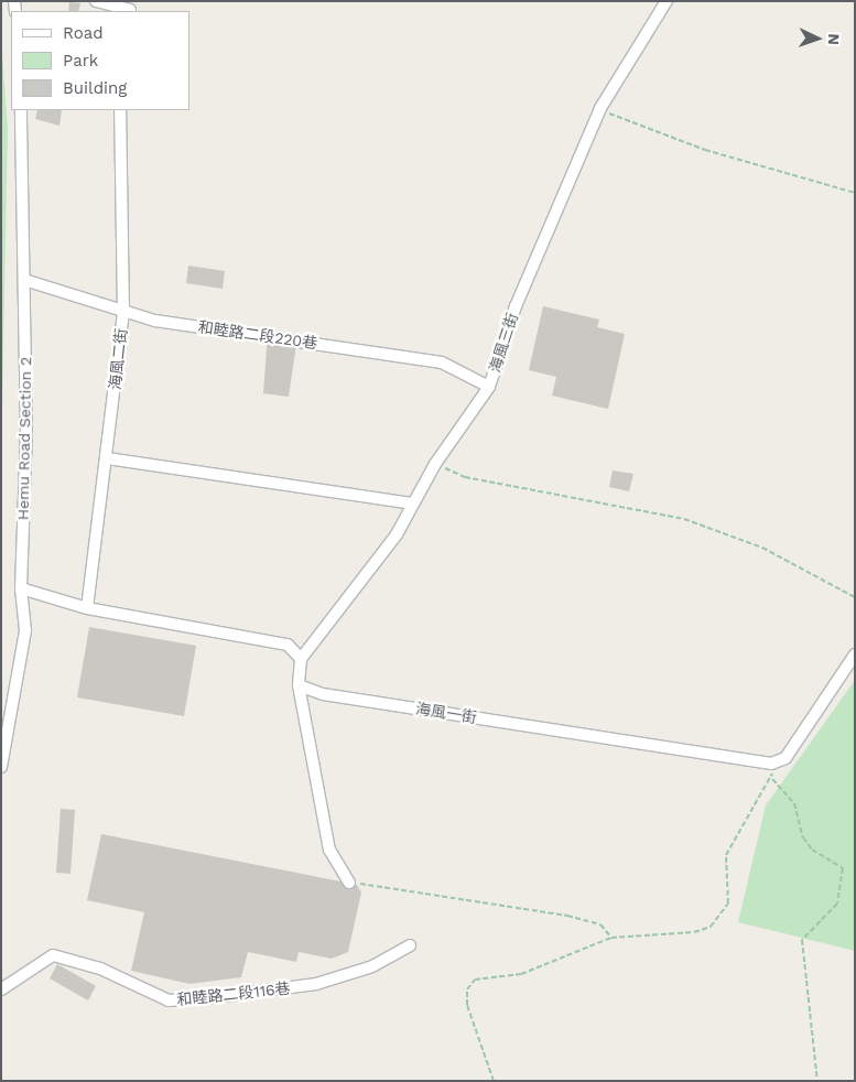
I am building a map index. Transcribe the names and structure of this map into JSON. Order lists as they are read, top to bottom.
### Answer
{
  "streets": {
    "street": [
      "和睦路二段220巷",
      "海風三街",
      "海風二街",
      "Hemu Road Section 2",
      "海風一街",
      "和睦路二段116巷"
    ]
  },
  "crossings": [
    ["和睦路二段220巷", "海風三街"],
    ["和睦路二段220巷", "海風二街"],
    ["和睦路二段220巷", "Hemu Road Section 2"]
  ],
  "legend": ["Road", "Park", "Building"],
  "north": "right"
}
